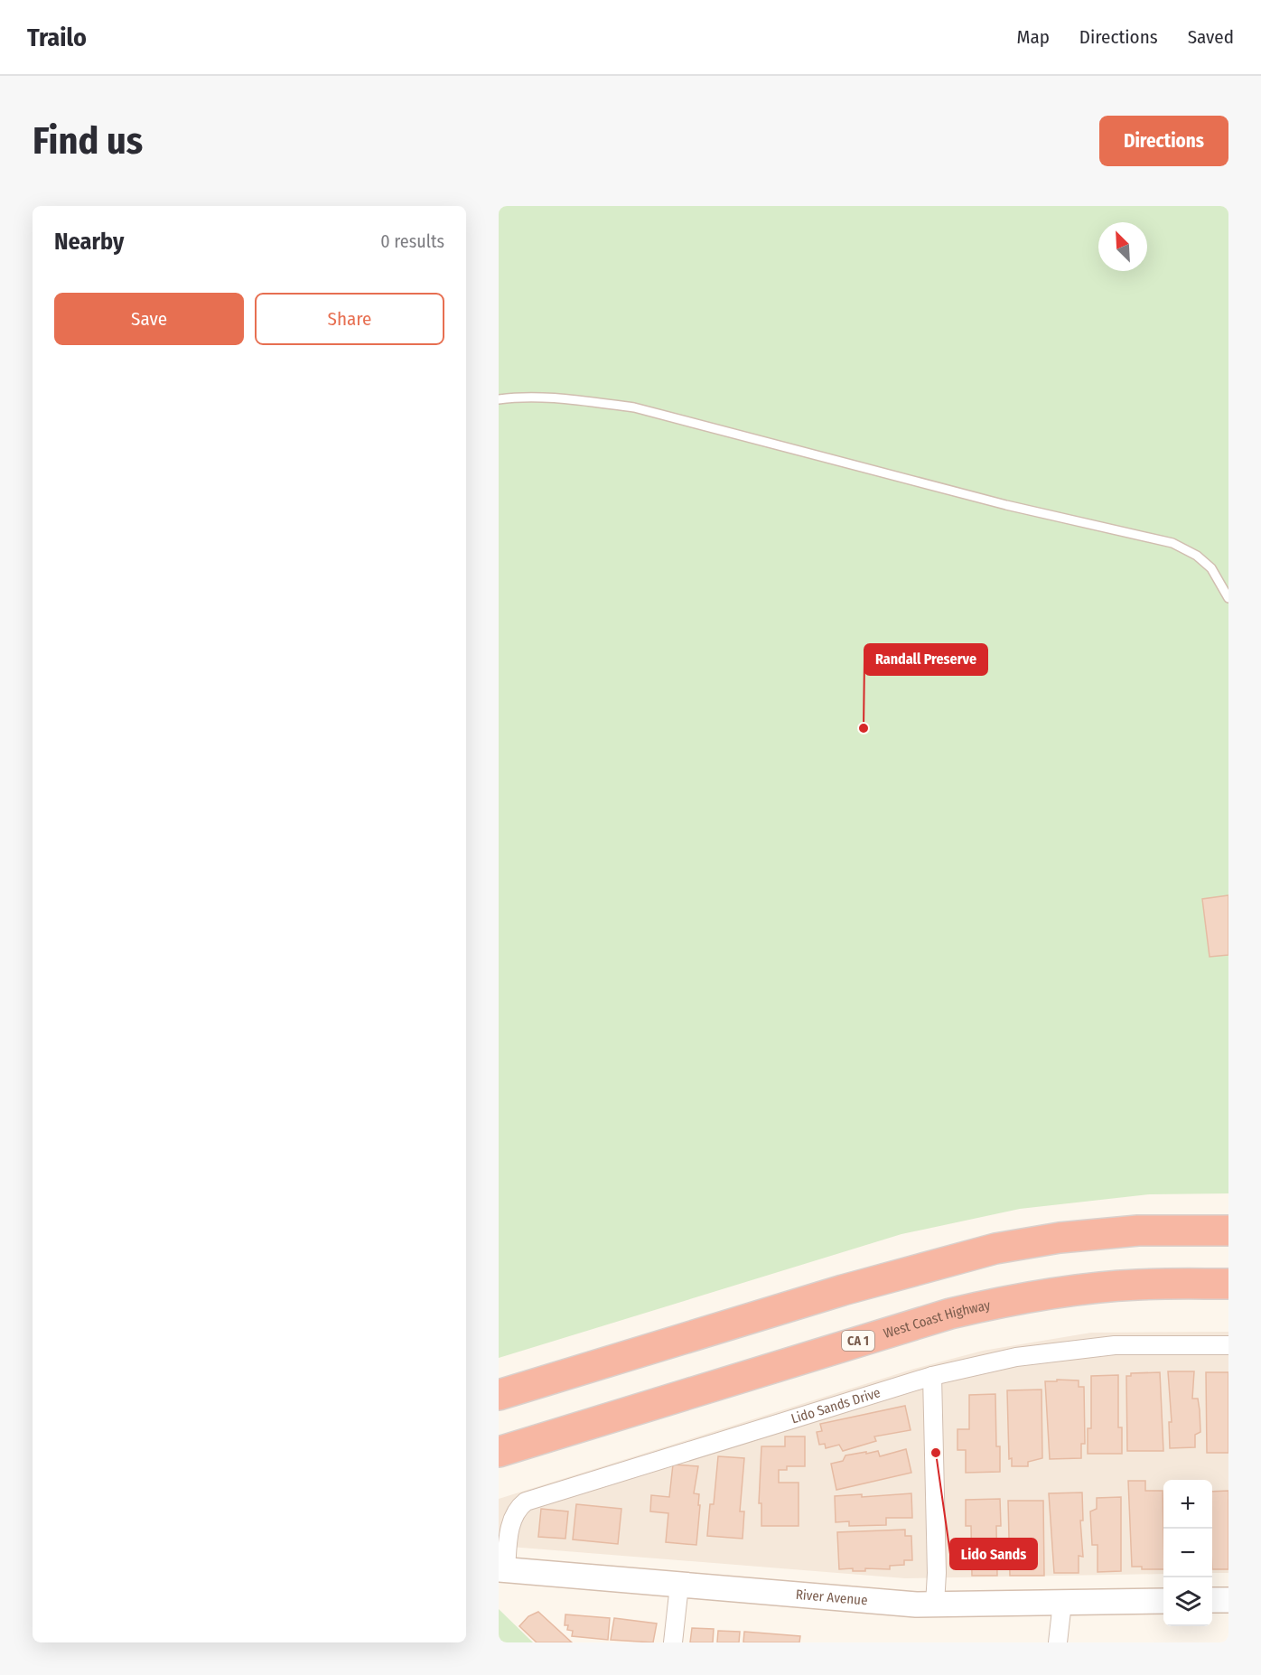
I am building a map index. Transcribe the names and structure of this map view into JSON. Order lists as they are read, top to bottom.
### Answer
{
  "streets": {
    "highway": ["West Coast Highway", "CA 1"],
    "street": ["Lido Sands Drive", "River Avenue"]
  },
  "crossings": [
    ["Lido Sands Drive", "River Avenue"]
  ],
  "places": ["Randall Preserve", "Lido Sands"],
  "north": "top left",
  "page": {
    "header": "Trailo",
    "nav": ["Map", "Directions", "Saved"],
    "buttons": [
      "Directions",
      ["Save", "Share"]
    ],
    "title": "Find us",
    "heading": ["Nearby", "0 results"],
    "map_buttons": ["+", "−"]
  }
}
